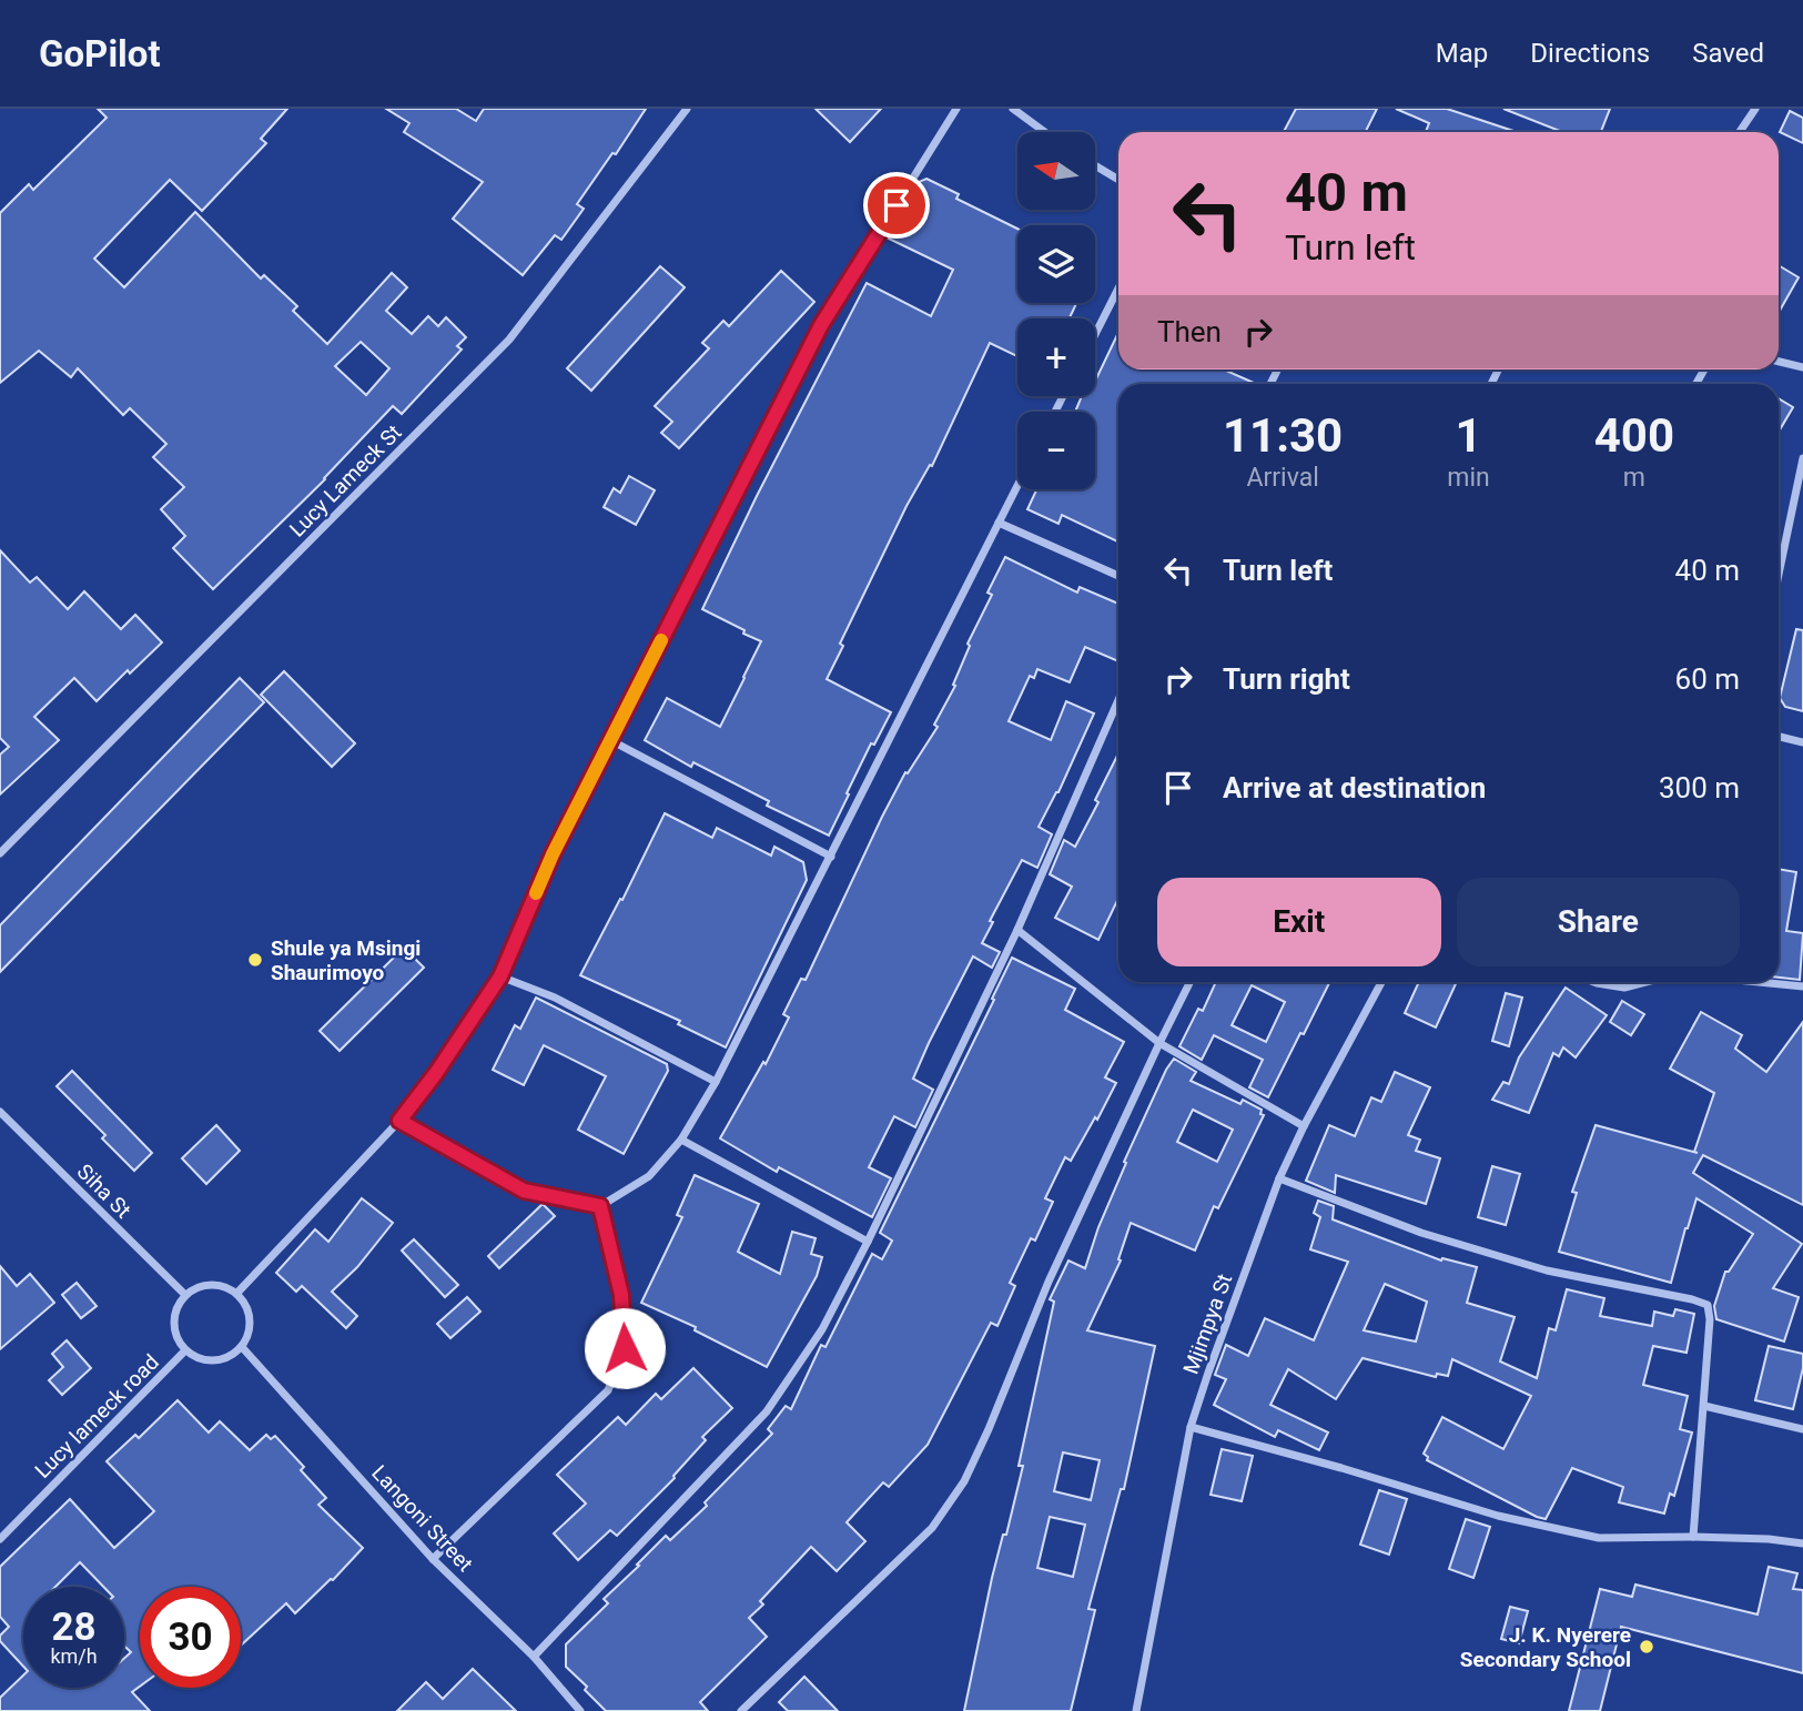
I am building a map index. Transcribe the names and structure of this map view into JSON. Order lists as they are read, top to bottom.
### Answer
{
  "streets": {
    "street": [
      "Lucy Lameck St",
      "Siha St",
      "Mjimpya St",
      "Lucy lameck road",
      "Langoni Street"
    ]
  },
  "crossings": [
    ["Siha St", "Lucy lameck road"],
    ["Siha St", "Langoni Street"],
    ["Lucy lameck road", "Langoni Street"]
  ],
  "places": ["Shule ya Msingi Shaurimoyo", "J. K. Nyerere Secondary School"],
  "north": "left",
  "page": {
    "header": "GoPilot",
    "nav": ["Map", "Directions", "Saved"],
    "map_buttons": ["+", "−"],
    "turn": ["40 m", "Turn left"],
    "then": "Then",
    "eta": [
      "11:30",
      "Arrival",
      "1",
      "min",
      "400",
      "m"
    ],
    "list": [
      {
        "name": "Turn left",
        "value": "40 m"
      },
      {
        "name": "Turn right",
        "value": "60 m"
      },
      {
        "name": "Arrive at destination",
        "value": "300 m"
      }
    ],
    "buttons": ["Exit", "Share"],
    "speed": "28 km/h",
    "limit": "30"
  }
}
